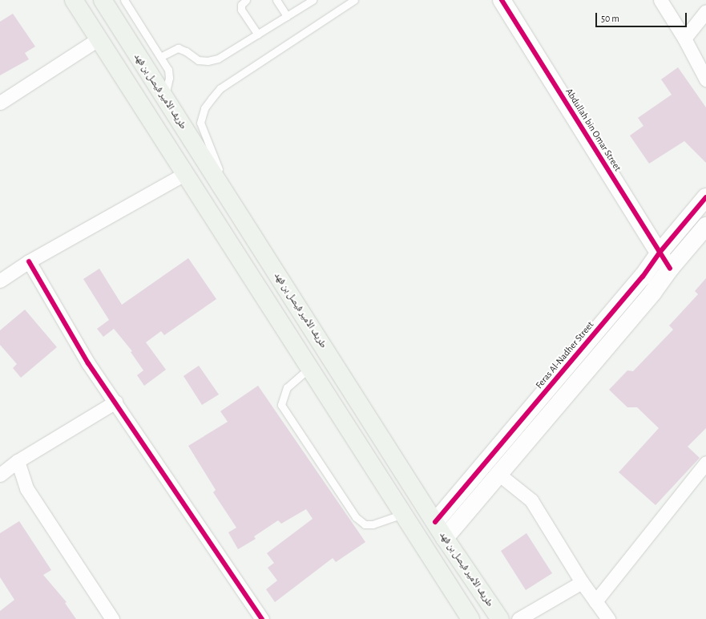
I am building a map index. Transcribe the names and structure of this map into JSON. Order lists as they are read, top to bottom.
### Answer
{
  "streets": {
    "main road": ["طريف الأمير فيصل بن فهد"],
    "street": ["Abdullah bin Omar Street", "Feras Al-Nadher Street"]
  },
  "crossings": [
    ["طريف الأمير فيصل بن فهد", "Feras Al-Nadher Street"],
    ["Abdullah bin Omar Street", "Feras Al-Nadher Street"]
  ],
  "scale_bar": "50 m"
}
